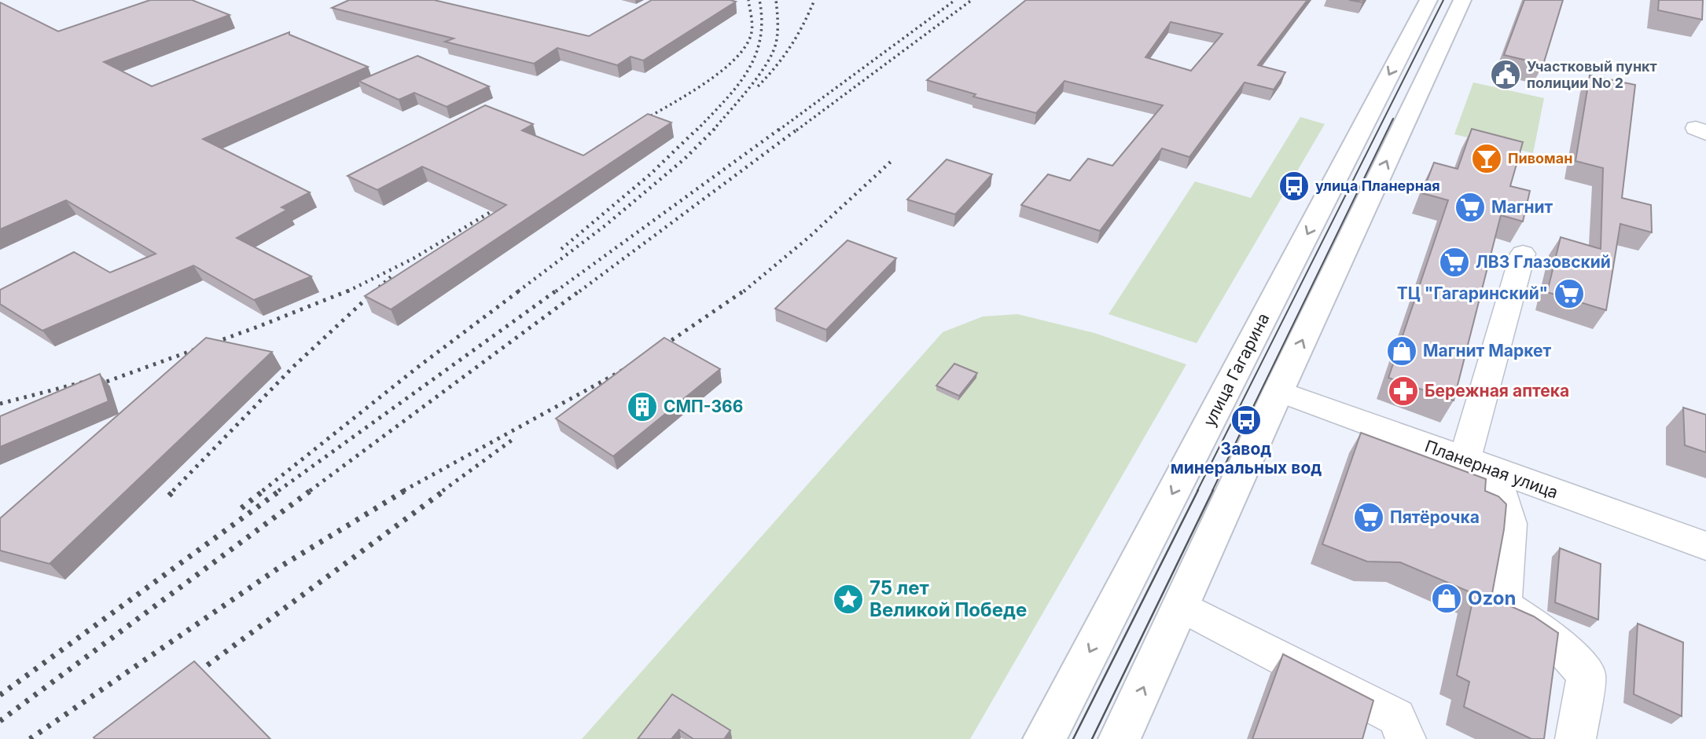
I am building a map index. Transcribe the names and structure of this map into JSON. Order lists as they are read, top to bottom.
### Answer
{
  "streets": {
    "main road": ["улица Гагарина"],
    "street": ["Планерная улица"]
  },
  "places": {
    "public building": ["Участковый пункт полиции No 2"],
    "bar": ["Пивоман"],
    "bus stop": ["улица Планерная", "Завод минеральных вод"],
    "supermarket": [
      "Магнит",
      "ЛВЗ Глазовский",
      "ТЦ \"Гагаринский\"",
      "Пятёрочка"
    ],
    "shop": ["Магнит Маркет", "Ozon"],
    "pharmacy": ["Бережная аптека"],
    "building": ["СМП-366"],
    "place": ["75 лет Великой Победе"]
  }
}
